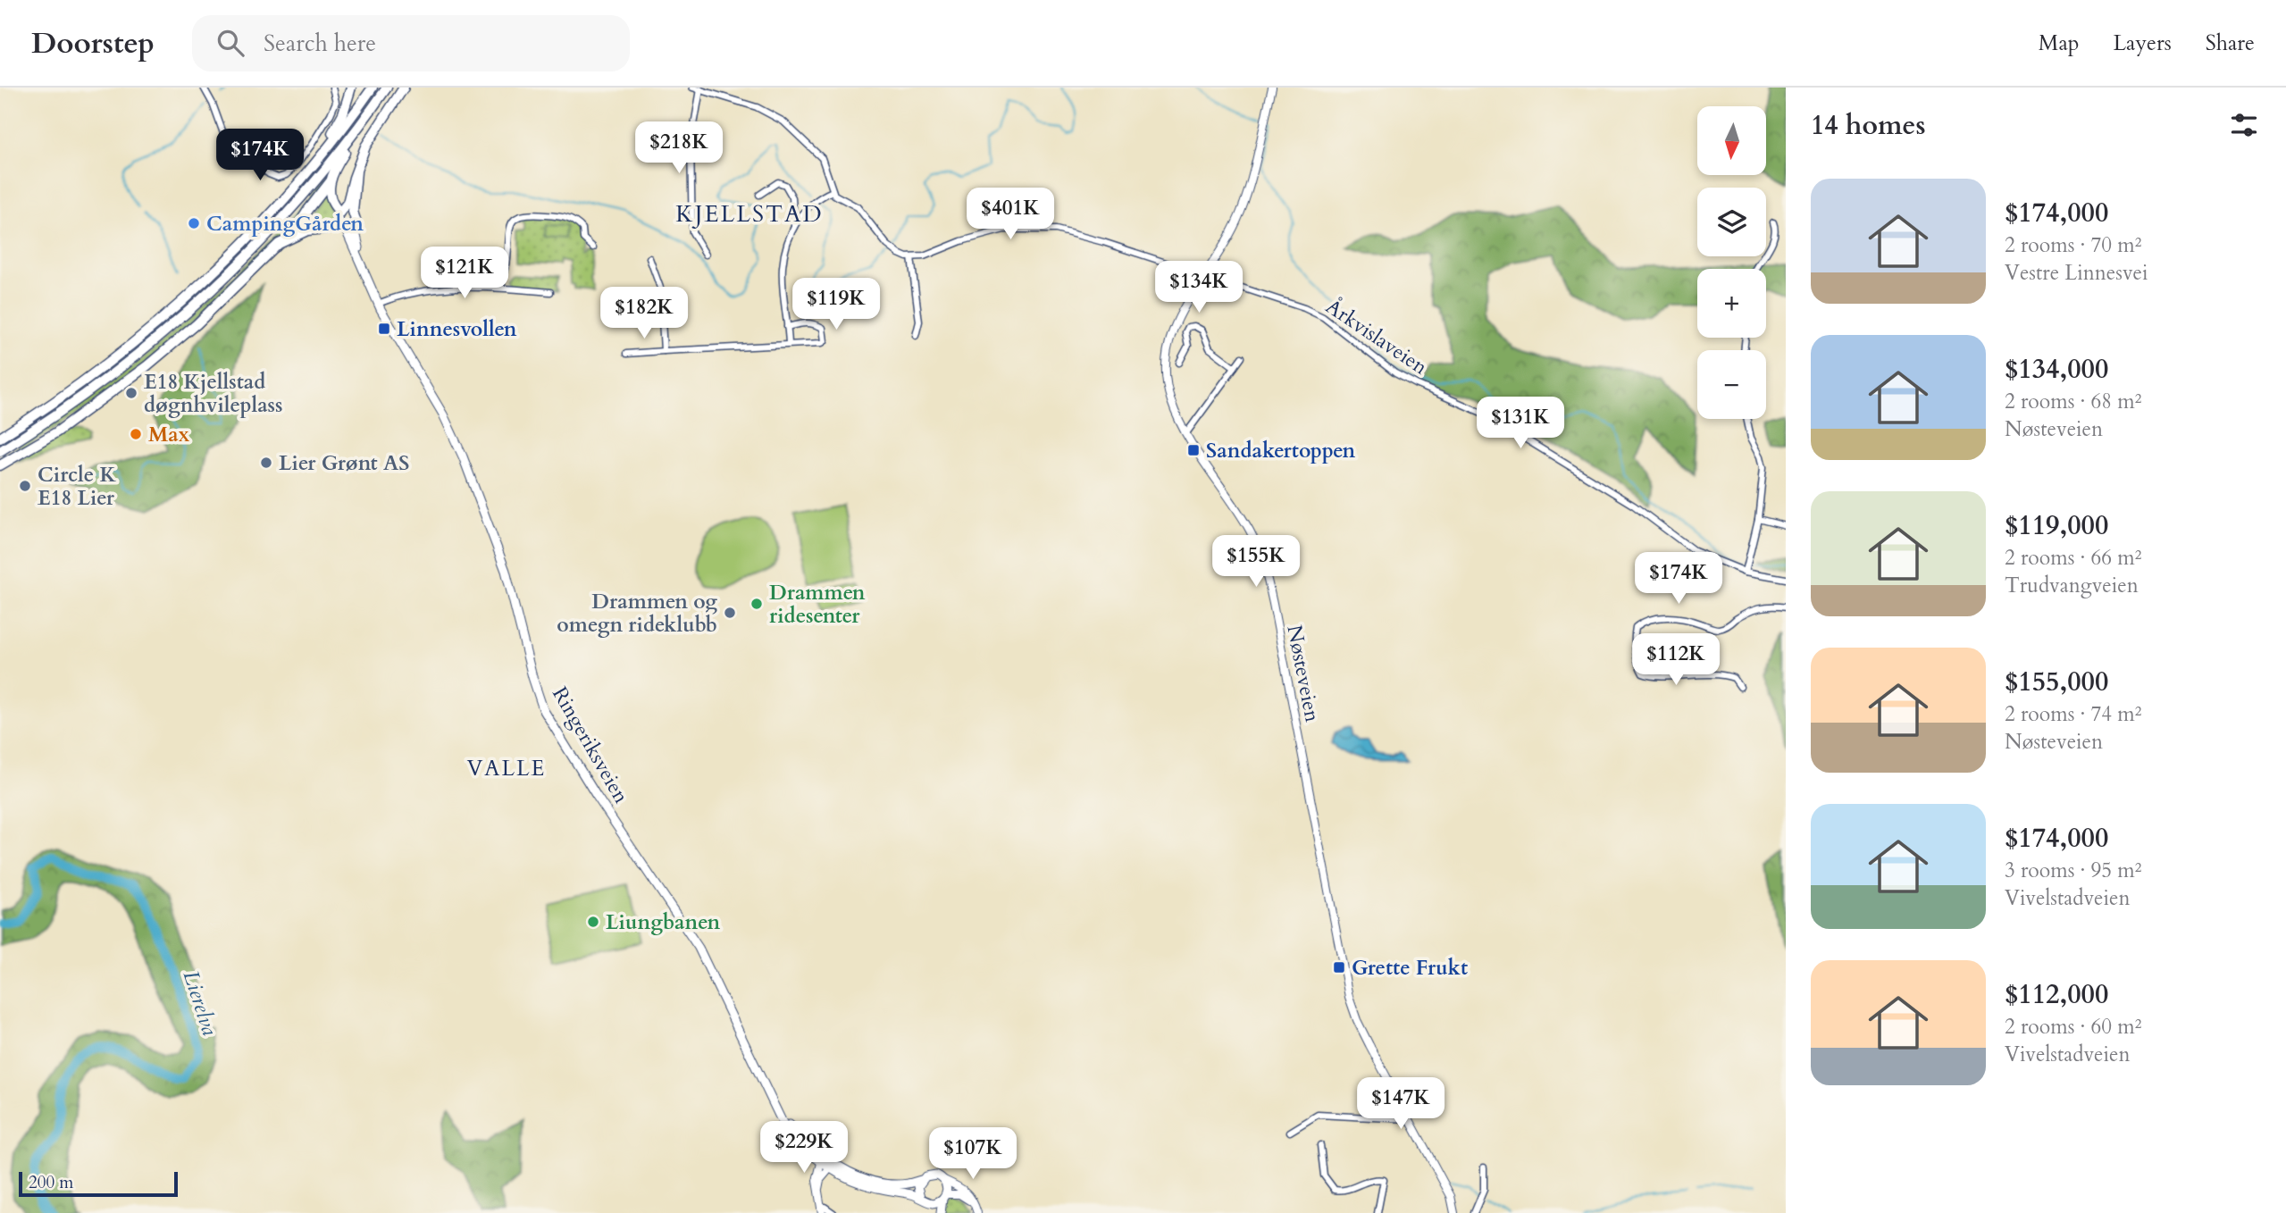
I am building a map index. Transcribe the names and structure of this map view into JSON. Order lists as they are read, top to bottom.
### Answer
{
  "streets": {
    "main road": ["Nøsteveien", "Ringeriksveien"],
    "street": ["Årkvislaveien"]
  },
  "crossings": [
    ["Årkvislaveien", "Nøsteveien"]
  ],
  "districts": ["KJELLSTAD", "VALLE"],
  "water": ["Lierelva"],
  "places": {
    "other": [
      "CampingGården",
      "E18 Kjellstad døgnhvileplass",
      "Max",
      "Lier Grønt AS",
      "Circle K E18 Lier",
      "Drammen ridesenter",
      "Drammen og omegn rideklubb",
      "Liungbanen"
    ],
    "transit": ["Linnesvollen", "Sandakertoppen", "Grette Frukt"]
  },
  "scale_bar": "200 m",
  "north": "bottom",
  "page": {
    "header": "Doorstep",
    "search": "Search here",
    "nav": ["Map", "Layers", "Share"],
    "heading": "14 homes",
    "map_buttons": ["+", "−"],
    "price": [
      "$218K",
      "$174K",
      "$401K",
      "$121K",
      "$134K",
      "$119K",
      "$182K",
      "$131K",
      "$155K",
      "$174K",
      "$112K",
      "$147K",
      "$229K",
      "$107K"
    ],
    "list": [
      {
        "name": "$174,000",
        "note": "2 rooms · 70 m² · Vestre Linnesvei"
      },
      {
        "name": "$134,000",
        "note": "2 rooms · 68 m² · Nøsteveien"
      },
      {
        "name": "$119,000",
        "note": "2 rooms · 66 m² · Trudvangveien"
      },
      {
        "name": "$155,000",
        "note": "2 rooms · 74 m² · Nøsteveien"
      },
      {
        "name": "$174,000",
        "note": "3 rooms · 95 m² · Vivelstadveien"
      },
      {
        "name": "$112,000",
        "note": "2 rooms · 60 m² · Vivelstadveien"
      }
    ],
    "scale": "200 m"
  }
}
